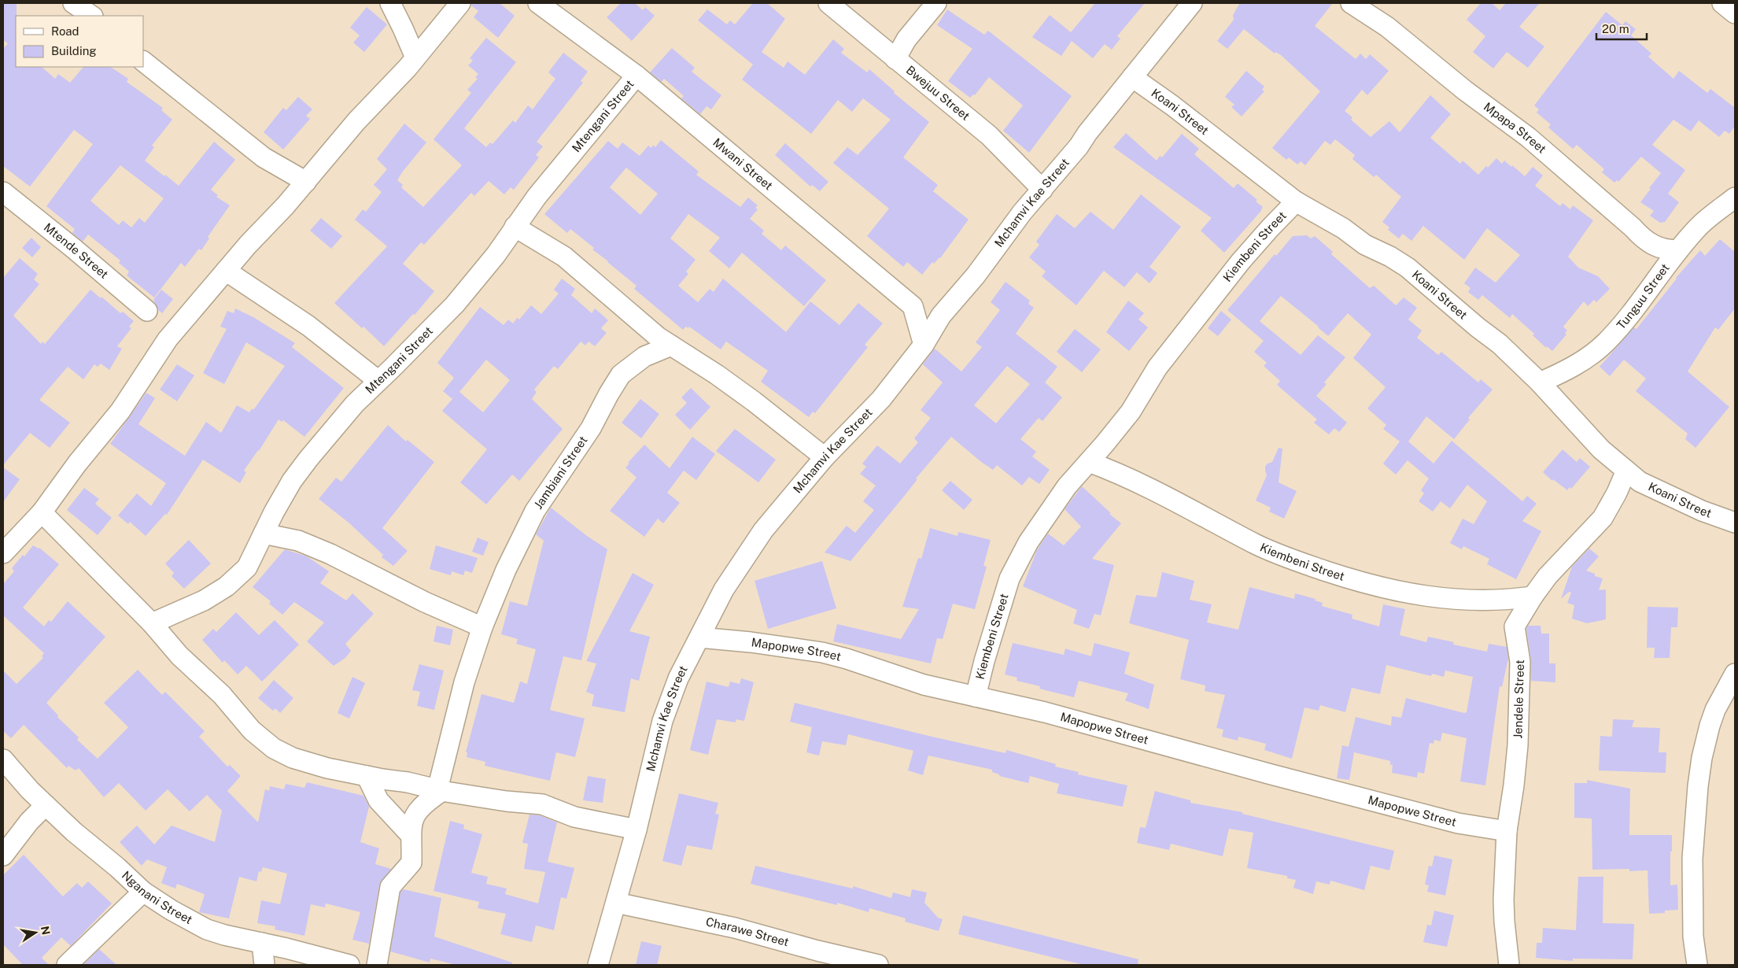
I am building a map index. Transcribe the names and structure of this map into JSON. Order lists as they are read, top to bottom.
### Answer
{
  "streets": {
    "street": [
      "Bwejuu Street",
      "Koani Street",
      "Mtengani Street",
      "Mpapa Street",
      "Mwani Street",
      "Mchamvi Kae Street",
      "Kiembeni Street",
      "Mtende Street",
      "Tunguu Street",
      "Jambiani Street",
      "Mapopwe Street",
      "Jendele Street",
      "Nganani Street",
      "Charawe Street"
    ]
  },
  "crossings": [
    ["Bwejuu Street", "Mchamvi Kae Street"],
    ["Koani Street", "Mchamvi Kae Street"],
    ["Koani Street", "Kiembeni Street"],
    ["Koani Street", "Tunguu Street"],
    ["Koani Street", "Jendele Street"],
    ["Mtengani Street", "Mwani Street"],
    ["Mpapa Street", "Tunguu Street"],
    ["Mwani Street", "Mchamvi Kae Street"],
    ["Mchamvi Kae Street", "Mapopwe Street"],
    ["Mchamvi Kae Street", "Charawe Street"],
    ["Kiembeni Street", "Mapopwe Street"],
    ["Kiembeni Street", "Jendele Street"],
    ["Mapopwe Street", "Jendele Street"]
  ],
  "legend": ["Road", "Building"],
  "scale_bar": "20 m",
  "north": "right"
}
